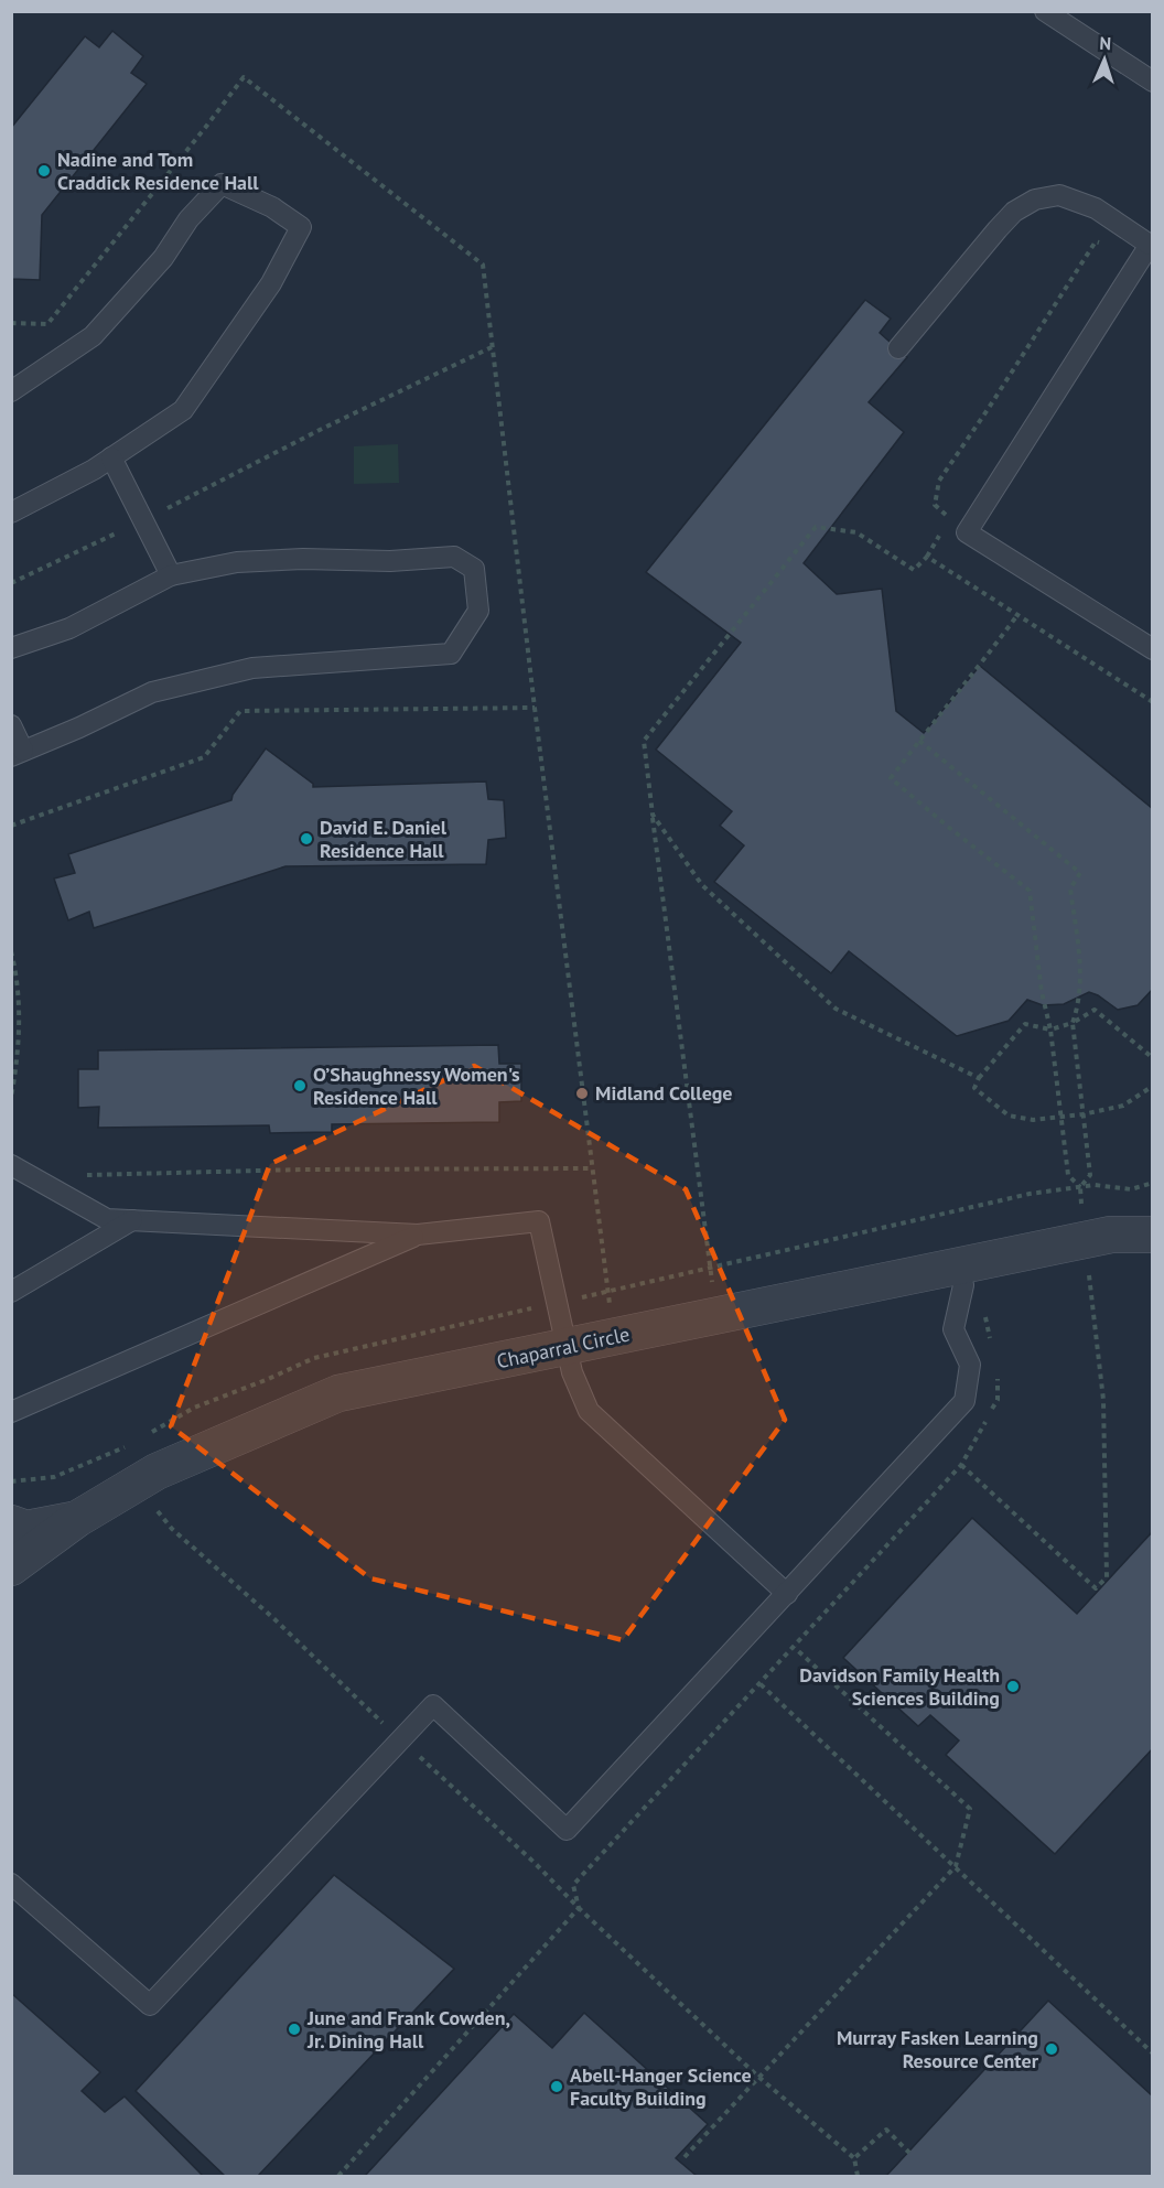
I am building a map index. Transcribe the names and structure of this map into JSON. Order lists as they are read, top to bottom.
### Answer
{
  "streets": {
    "street": ["Chaparral Circle"]
  },
  "places": [
    "Nadine and Tom Craddick Residence Hall",
    "David E. Daniel Residence Hall",
    "O’Shaughnessy Women's Residence Hall",
    "Midland College",
    "Davidson Family Health Sciences Building",
    "June and Frank Cowden, Jr. Dining Hall",
    "Murray Fasken Learning Resource Center",
    "Abell-Hanger Science Faculty Building"
  ],
  "north": "top"
}
